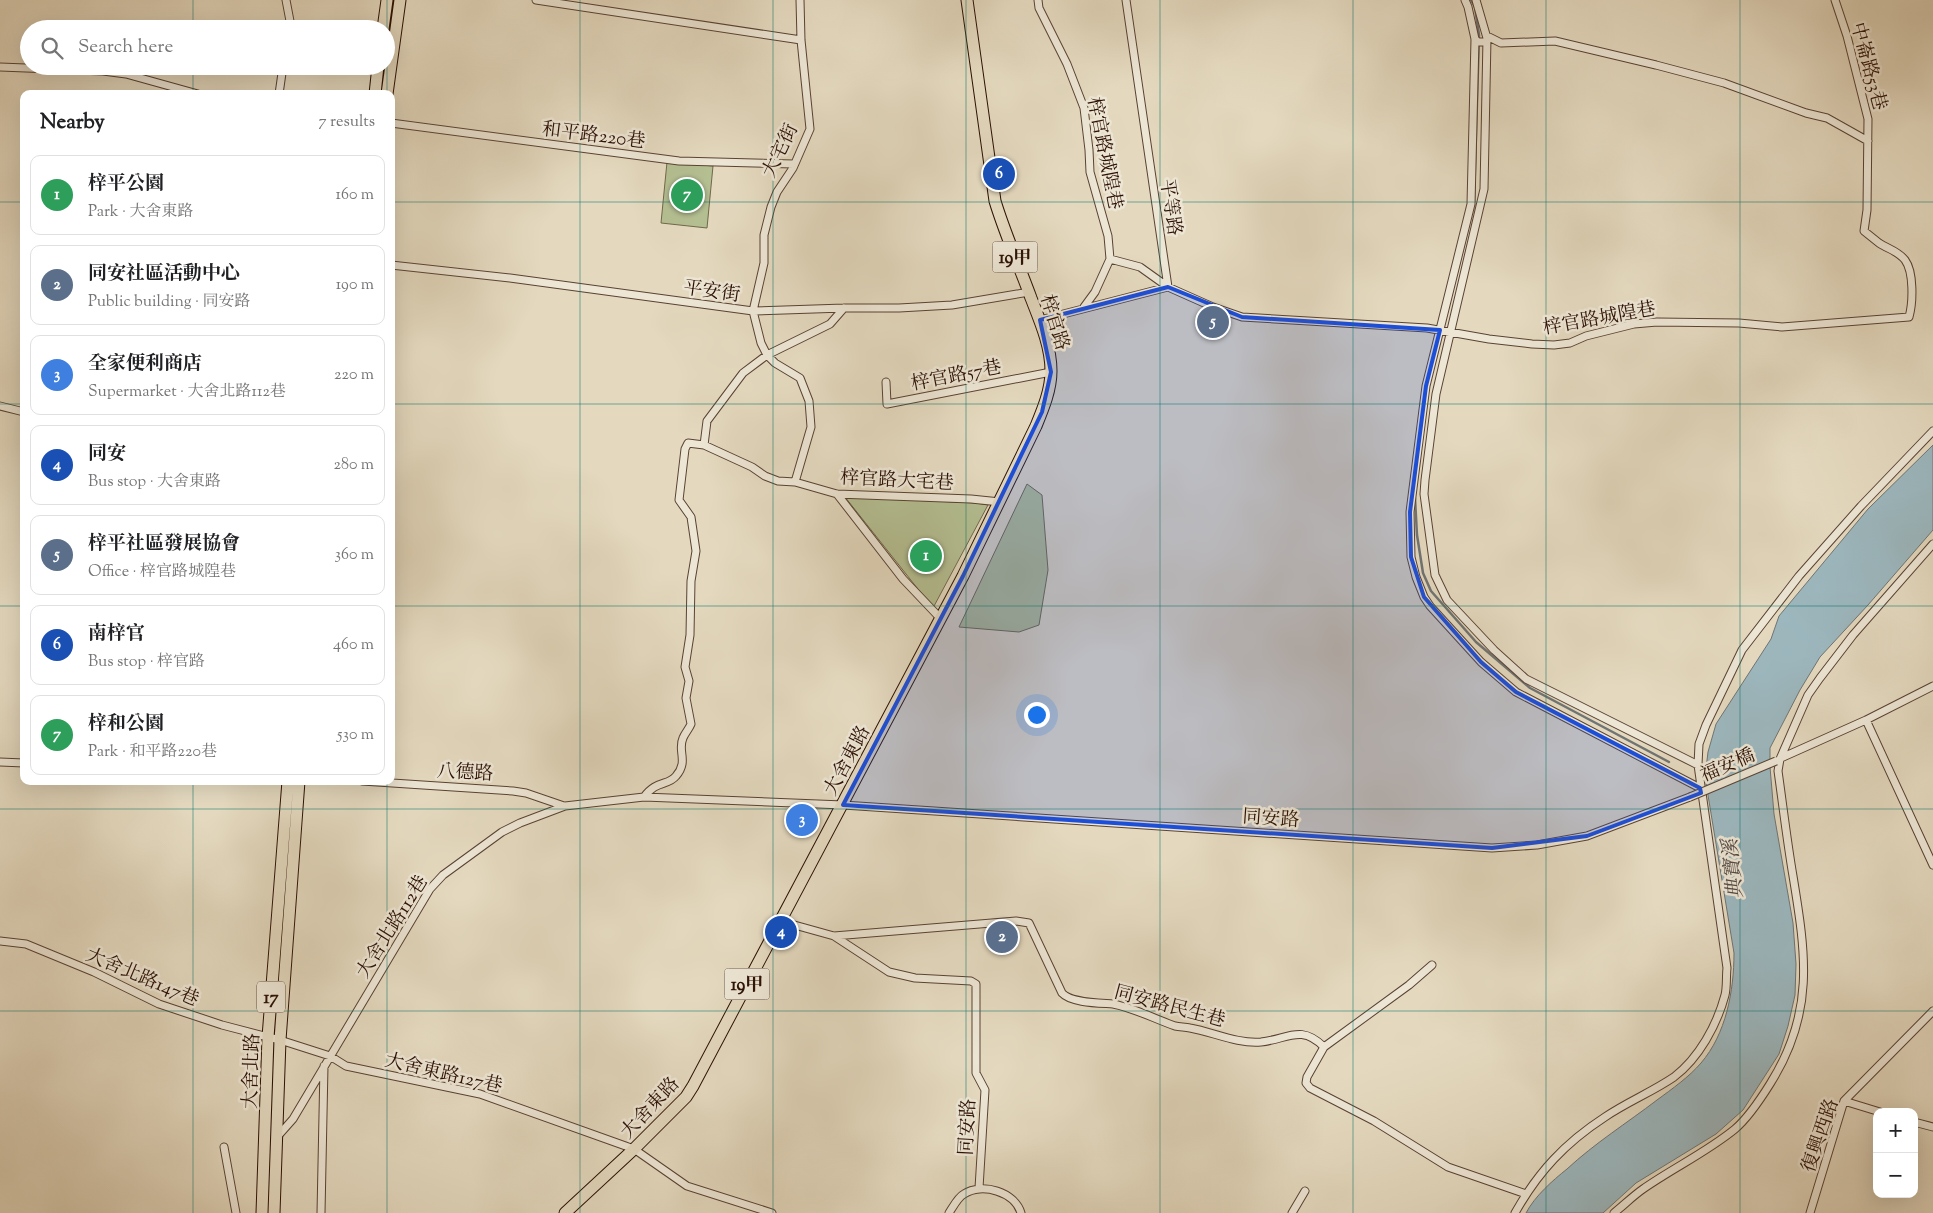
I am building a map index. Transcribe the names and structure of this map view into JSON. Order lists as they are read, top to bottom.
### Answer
{
  "streets": {
    "main road": [
      "19甲",
      "梓官路",
      "大舍東路",
      "17",
      "大舍北路"
    ],
    "street": [
      "中崙路53巷",
      "和平路220巷",
      "大宅街",
      "梓官路城隍巷",
      "平等路",
      "平安街",
      "梓官路57巷",
      "梓官路大宅巷",
      "福安橋",
      "八德路",
      "同安路",
      "大舍北路112巷",
      "大舍北路147巷",
      "同安路民生巷",
      "大舍東路127巷",
      "復興西路"
    ]
  },
  "crossings": [
    ["中崙路53巷", "梓官路城隍巷"],
    ["和平路220巷", "大宅街"],
    ["大宅街", "平安街"],
    ["梓官路城隍巷", "平等路"],
    ["平安街", "梓官路"],
    ["梓官路", "梓官路57巷"],
    ["梓官路", "梓官路大宅巷"],
    ["梓官路", "大舍東路"],
    ["梓官路大宅巷", "大舍東路"],
    ["梓官路大宅巷", "大舍北路112巷"],
    ["大舍東路", "同安路"],
    ["大舍東路", "大舍北路112巷"],
    ["大舍東路", "大舍東路127巷"],
    ["福安橋", "同安路"],
    ["八德路", "大舍北路112巷"],
    ["同安路", "大舍北路112巷"],
    ["同安路", "同安路民生巷"],
    ["大舍北路112巷", "大舍北路"],
    ["大舍北路112巷", "大舍東路127巷"],
    ["大舍北路147巷", "大舍北路"],
    ["大舍北路147巷", "大舍東路127巷"],
    ["大舍北路", "大舍東路127巷"]
  ],
  "water": ["典寶溪"],
  "page": {
    "search": "Search here",
    "heading": ["Nearby", "7 results"],
    "list": [
      {
        "mark": "1",
        "name": "梓平公園",
        "note": "Park · 大舍東路",
        "value": "160 m"
      },
      {
        "mark": "2",
        "name": "同安社區活動中心",
        "note": "Public building · 同安路",
        "value": "190 m"
      },
      {
        "mark": "3",
        "name": "全家便利商店",
        "note": "Supermarket · 大舍北路112巷",
        "value": "220 m"
      },
      {
        "mark": "4",
        "name": "同安",
        "note": "Bus stop · 大舍東路",
        "value": "280 m"
      },
      {
        "mark": "5",
        "name": "梓平社區發展協會",
        "note": "Office · 梓官路城隍巷",
        "value": "360 m"
      },
      {
        "mark": "6",
        "name": "南梓官",
        "note": "Bus stop · 梓官路",
        "value": "460 m"
      },
      {
        "mark": "7",
        "name": "梓和公園",
        "note": "Park · 和平路220巷",
        "value": "530 m"
      }
    ],
    "pins": [
      "6",
      "7",
      "5",
      "1",
      "3",
      "4",
      "2"
    ],
    "map_buttons": ["+", "−"]
  }
}
